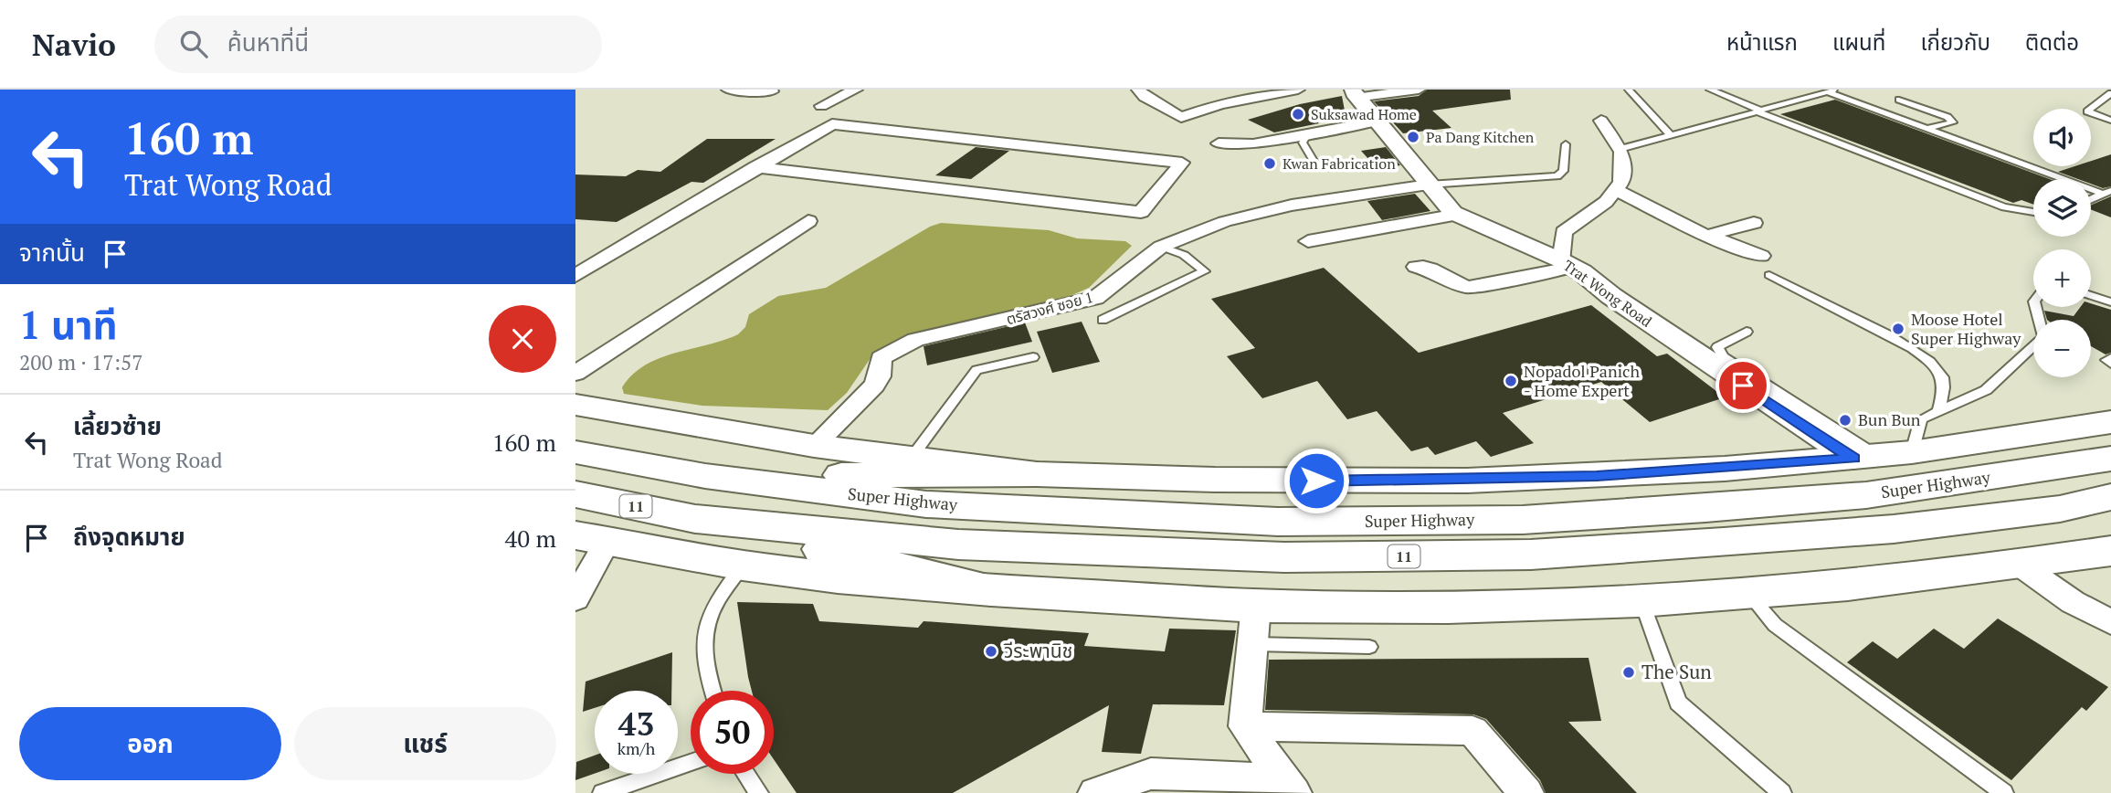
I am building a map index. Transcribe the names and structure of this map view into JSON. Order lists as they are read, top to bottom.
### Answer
{
  "streets": {
    "main road": ["Super Highway", "11"],
    "street": ["Trat Wong Road", "ตรัสวงศ์ ซอย 1"]
  },
  "crossings": [
    ["Trat Wong Road", "ตรัสวงศ์ ซอย 1"]
  ],
  "places": [
    "Suksawad Home",
    "Pa Dang Kitchen",
    "Kwan Fabrication",
    "Moose Hotel Super Highway",
    "Nopadol Panich - Home Expert",
    "Bun Bun",
    "วีระพานิช",
    "The Sun"
  ],
  "page": {
    "header": "Navio",
    "search": "ค้นหาที่นี่",
    "nav": [
      "หน้าแรก",
      "แผนที่",
      "เกี่ยวกับ",
      "ติดต่อ"
    ],
    "turn": ["160 m", "Trat Wong Road"],
    "map_buttons": ["+", "−"],
    "then": "จากนั้น",
    "heading": ["1 นาที", "200 m · 17:57"],
    "list": [
      {
        "name": "เลี้ยวซ้าย",
        "note": "Trat Wong Road",
        "value": "160 m"
      },
      {
        "name": "ถึงจุดหมาย",
        "value": "40 m"
      }
    ],
    "speed": "43 km/h",
    "limit": "50",
    "buttons": ["ออก", "แชร์"]
  }
}
